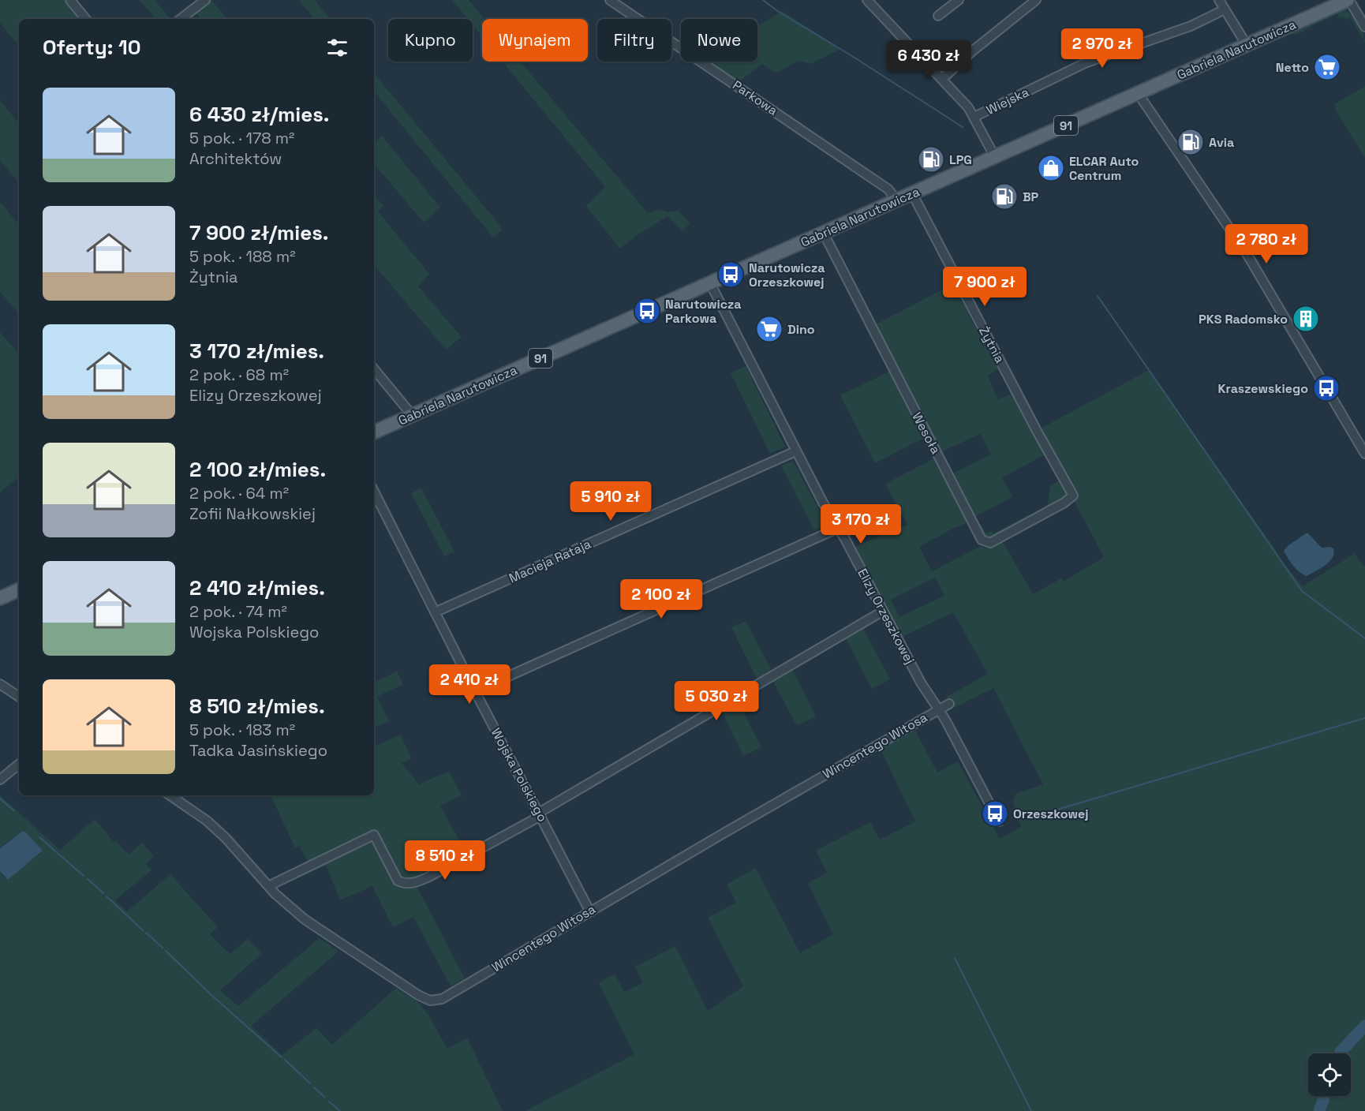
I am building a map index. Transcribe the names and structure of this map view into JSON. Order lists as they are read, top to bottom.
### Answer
{
  "streets": {
    "main road": ["Gabriela Narutowicza", "91"],
    "street": [
      "Parkowa",
      "Wiejska",
      "Żytnia",
      "Wesoła",
      "Macieja Rataja",
      "Elizy Orzeszkowej",
      "Wincentego Witosa",
      "Wojska Polskiego"
    ]
  },
  "crossings": [
    ["Gabriela Narutowicza", "Parkowa"],
    ["Gabriela Narutowicza", "Żytnia"],
    ["Gabriela Narutowicza", "Wesoła"],
    ["Gabriela Narutowicza", "Elizy Orzeszkowej"],
    ["Żytnia", "Wesoła"],
    ["Macieja Rataja", "Elizy Orzeszkowej"],
    ["Macieja Rataja", "Wojska Polskiego"],
    ["Elizy Orzeszkowej", "Wincentego Witosa"],
    ["Wincentego Witosa", "Wojska Polskiego"]
  ],
  "places": {
    "supermarket": ["Netto", "Dino"],
    "fuel station": ["Avia", "LPG", "BP"],
    "shop": ["ELCAR Auto Centrum"],
    "bus stop": [
      "Narutowicza Orzeszkowej",
      "Narutowicza Parkowa",
      "Kraszewskiego",
      "Orzeszkowej"
    ],
    "building": ["PKS Radomsko"]
  },
  "page": {
    "chip": [
      "Kupno",
      "Wynajem",
      "Filtry",
      "Nowe"
    ],
    "heading": "Oferty: 10",
    "price": [
      "2 970 zł",
      "6 430 zł",
      "2 780 zł",
      "7 900 zł",
      "5 910 zł",
      "3 170 zł",
      "2 100 zł",
      "2 410 zł",
      "5 030 zł",
      "8 510 zł"
    ],
    "list": [
      {
        "name": "6 430 zł/mies.",
        "note": "5 pok. · 178 m² · Architektów"
      },
      {
        "name": "7 900 zł/mies.",
        "note": "5 pok. · 188 m² · Żytnia"
      },
      {
        "name": "3 170 zł/mies.",
        "note": "2 pok. · 68 m² · Elizy Orzeszkowej"
      },
      {
        "name": "2 100 zł/mies.",
        "note": "2 pok. · 64 m² · Zofii Nałkowskiej"
      },
      {
        "name": "2 410 zł/mies.",
        "note": "2 pok. · 74 m² · Wojska Polskiego"
      },
      {
        "name": "8 510 zł/mies.",
        "note": "5 pok. · 183 m² · Tadka Jasińskiego"
      }
    ]
  }
}
